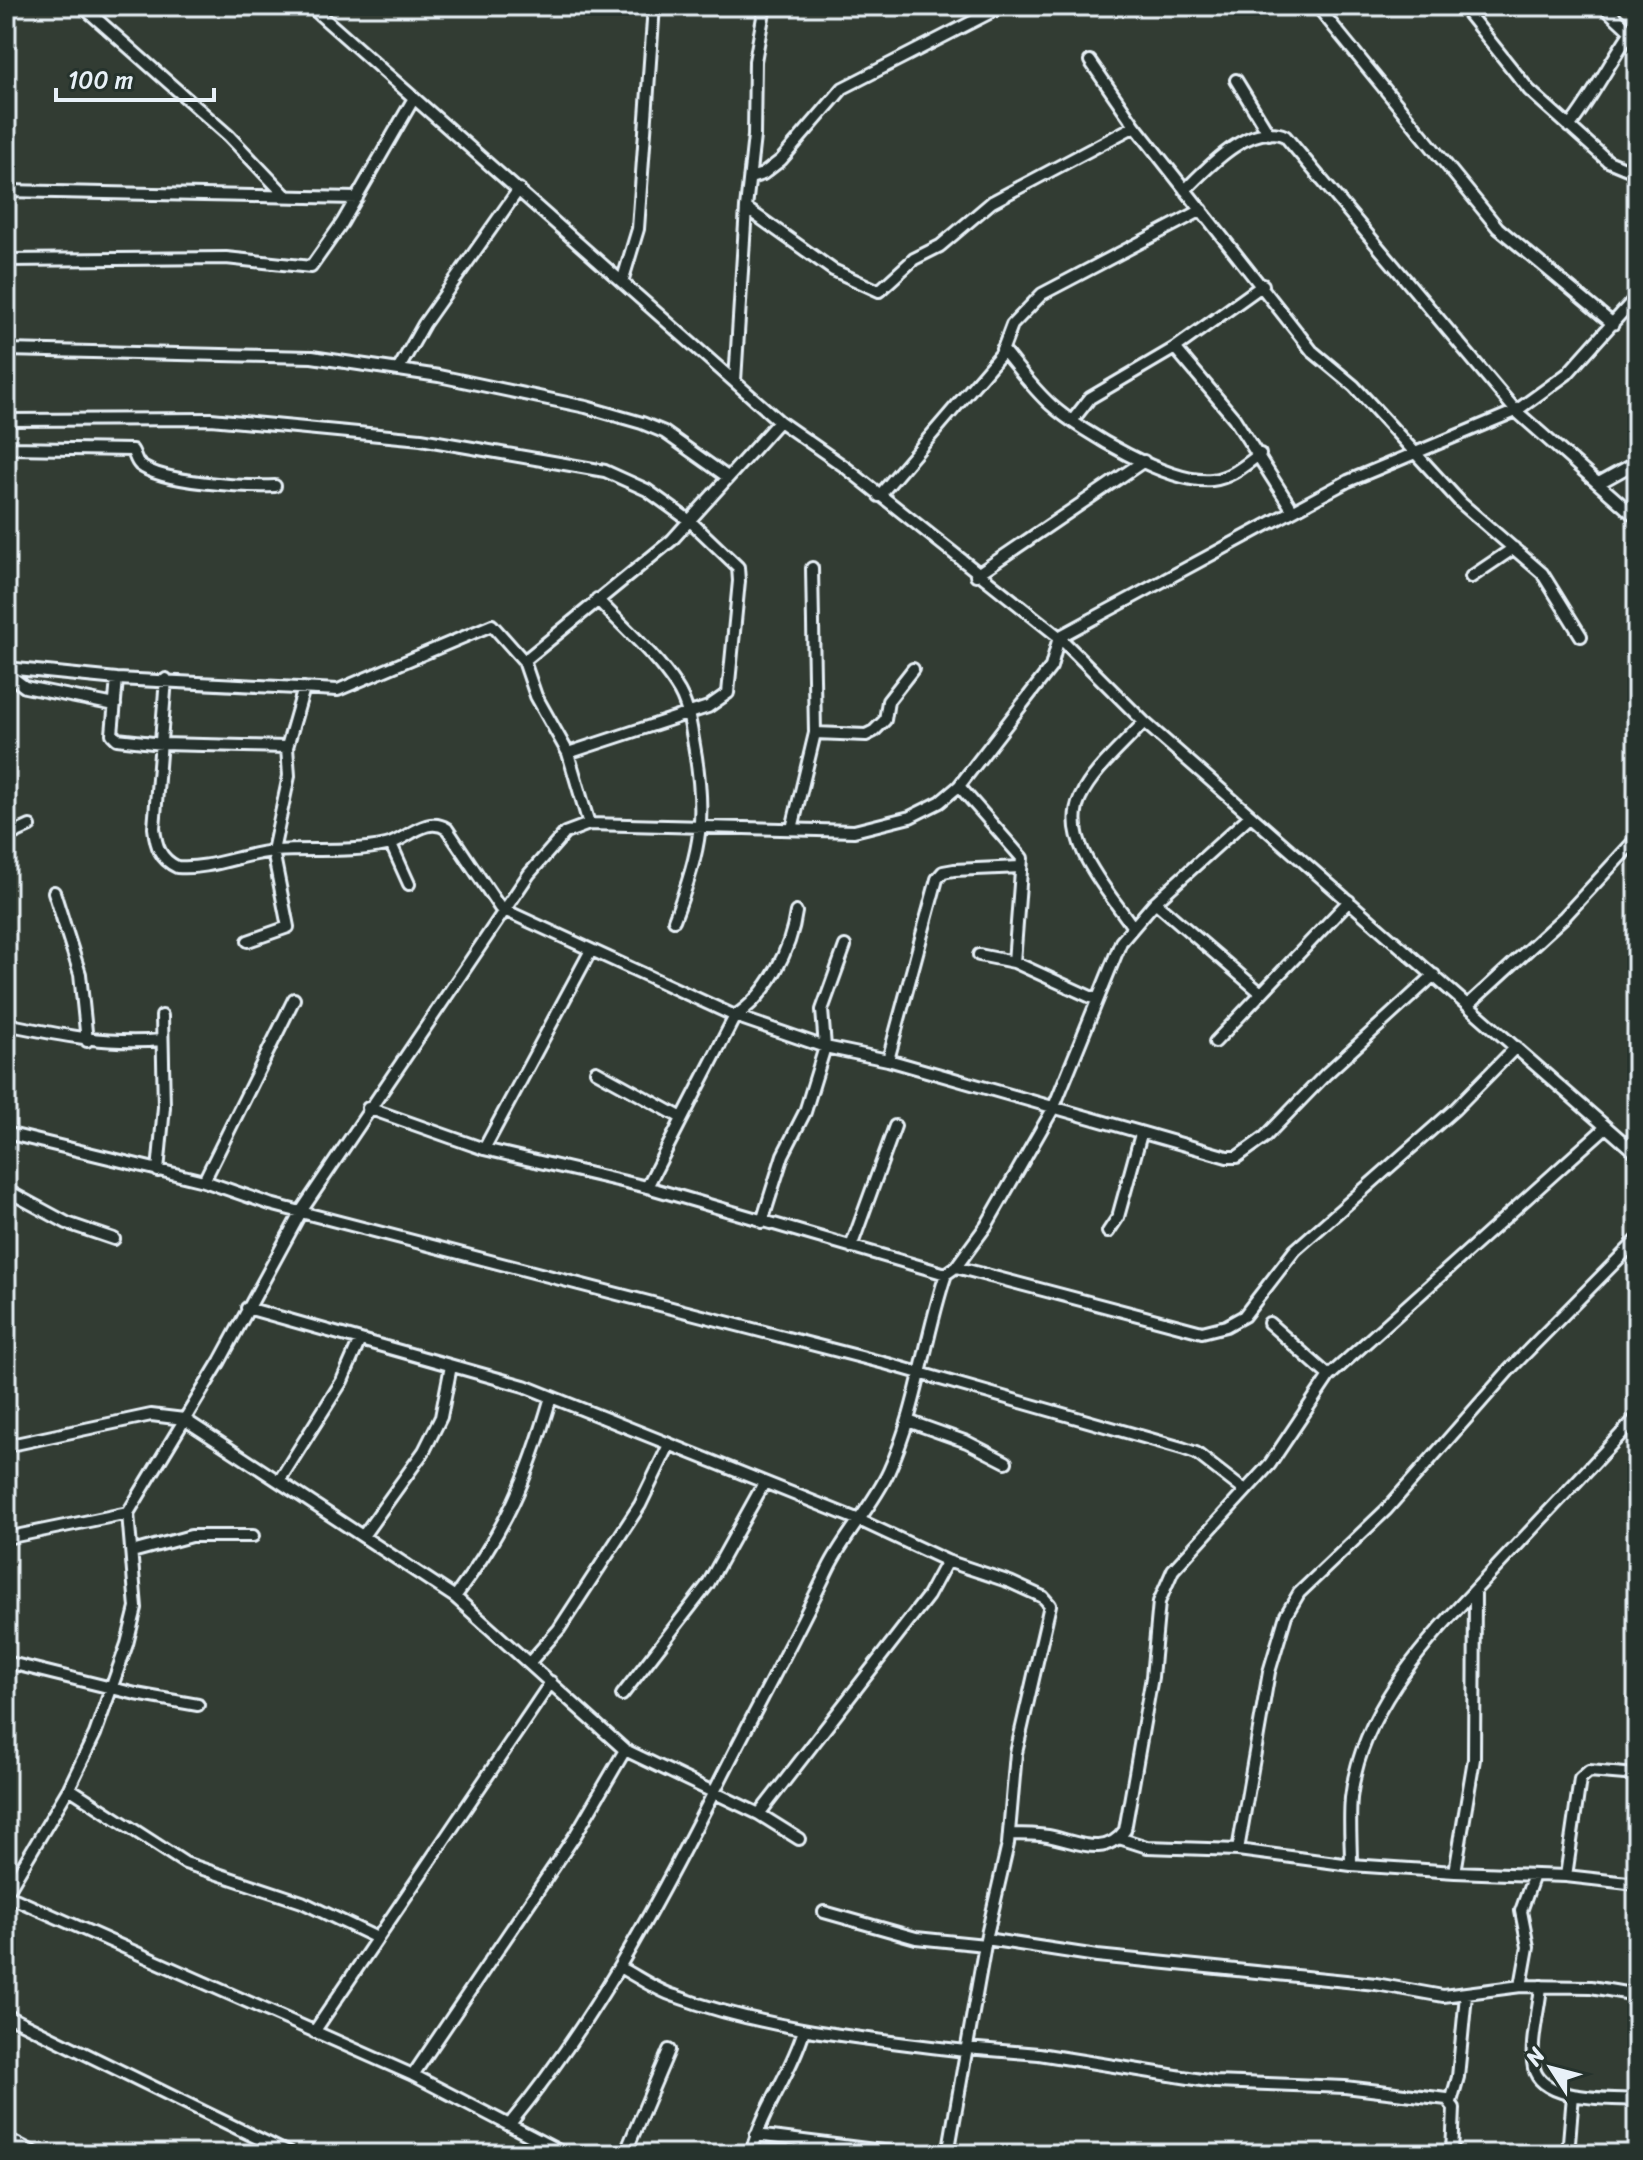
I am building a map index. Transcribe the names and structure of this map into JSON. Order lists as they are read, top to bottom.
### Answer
{
  "scale_bar": "100 m",
  "north": "top left"
}
